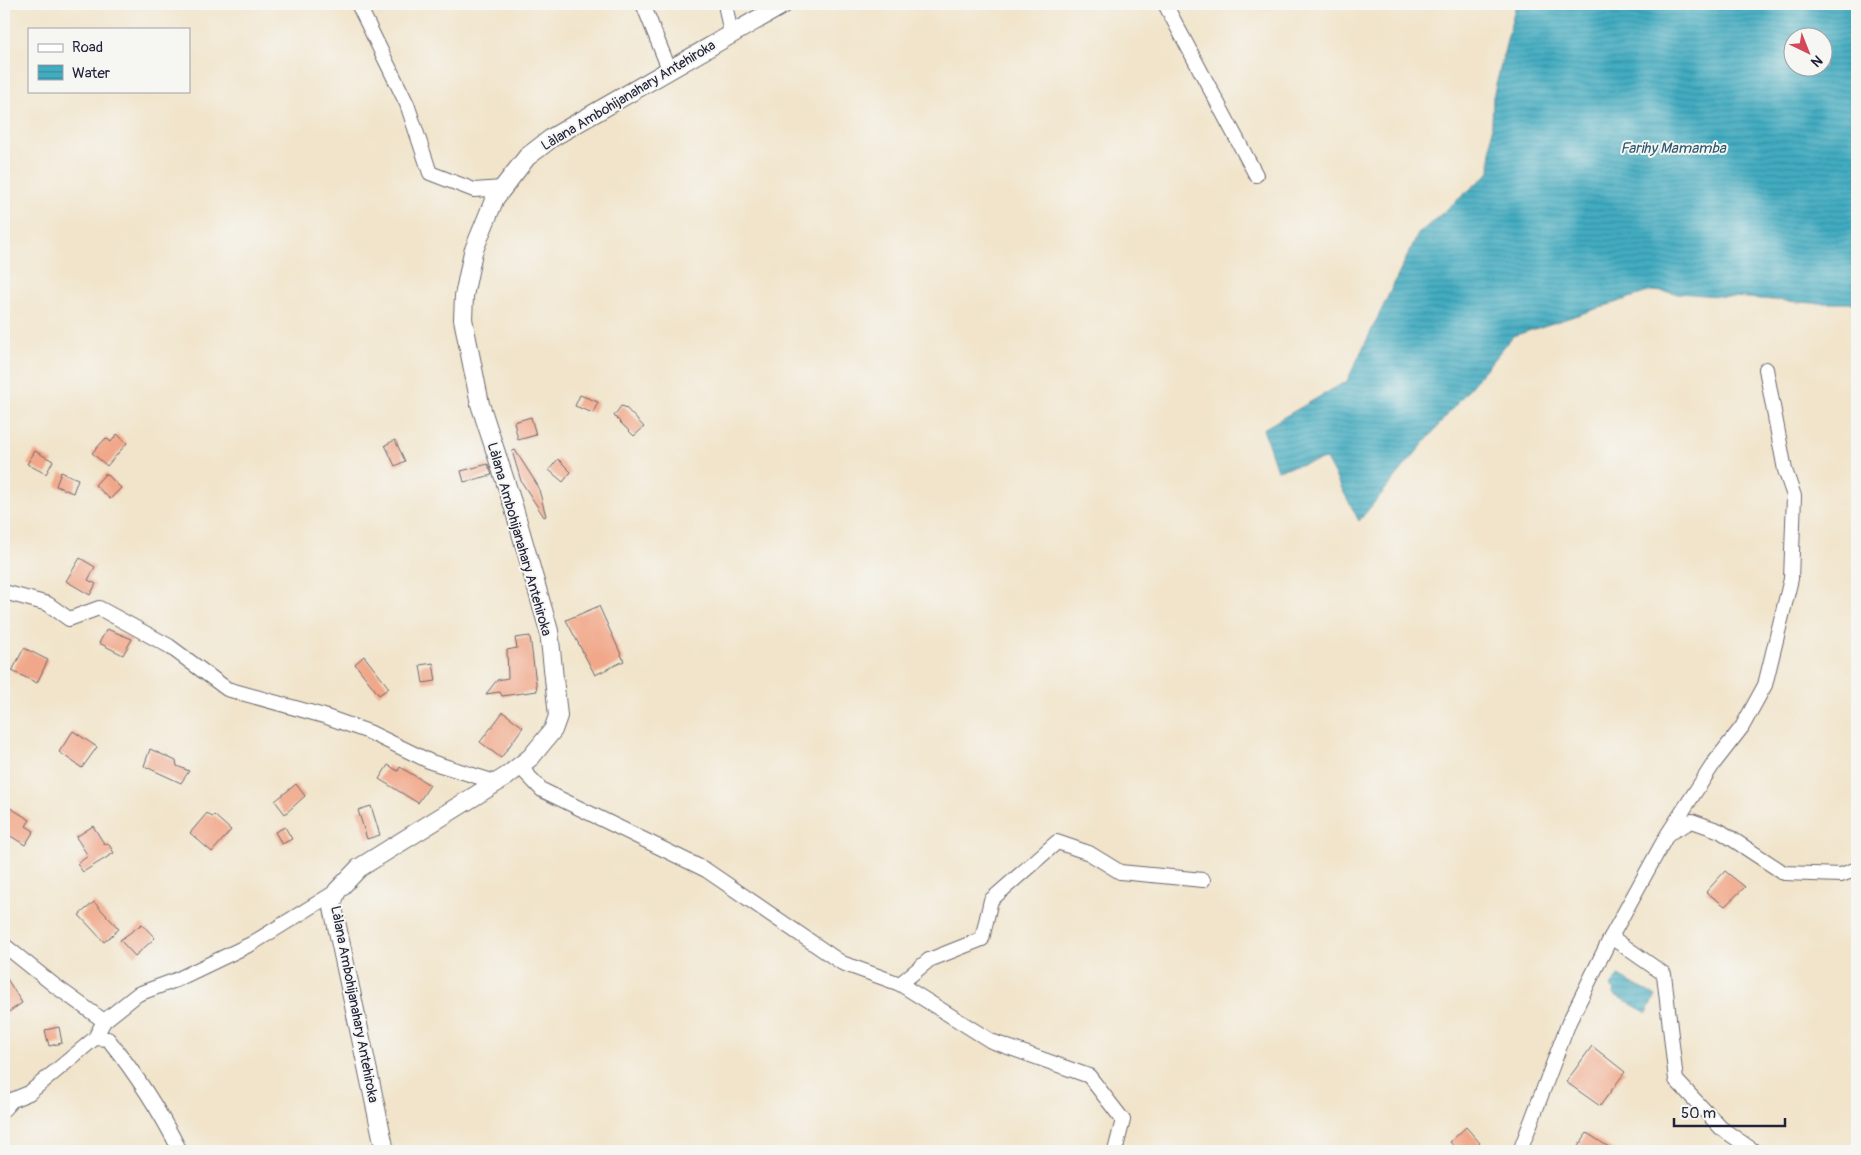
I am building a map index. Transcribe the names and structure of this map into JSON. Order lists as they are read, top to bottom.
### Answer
{
  "streets": {
    "street": ["Làlana Ambohijanahary Antehiroka"]
  },
  "water": ["Farihy Mamamba"],
  "legend": ["Road", "Water"],
  "scale_bar": "50 m",
  "north": "bottom right"
}
